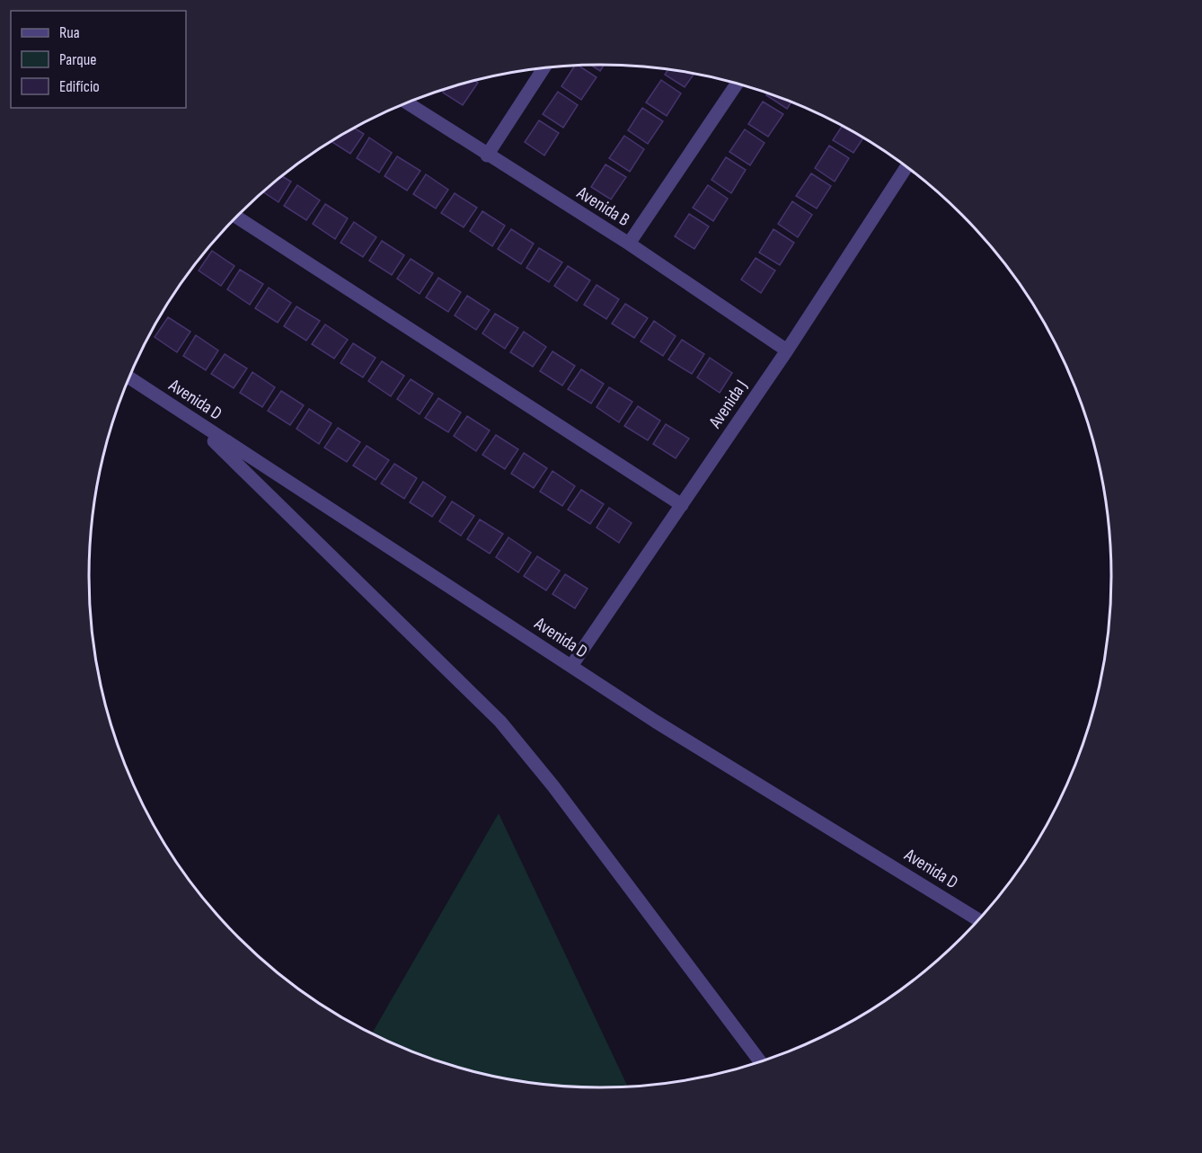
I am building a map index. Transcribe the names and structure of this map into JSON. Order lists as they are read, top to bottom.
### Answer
{
  "streets": {
    "street": ["Avenida B", "Avenida D", "Avenida J"]
  },
  "crossings": [
    ["Avenida B", "Avenida J"],
    ["Avenida D", "Avenida J"]
  ],
  "legend": ["Rua", "Parque", "Edifício"]
}
